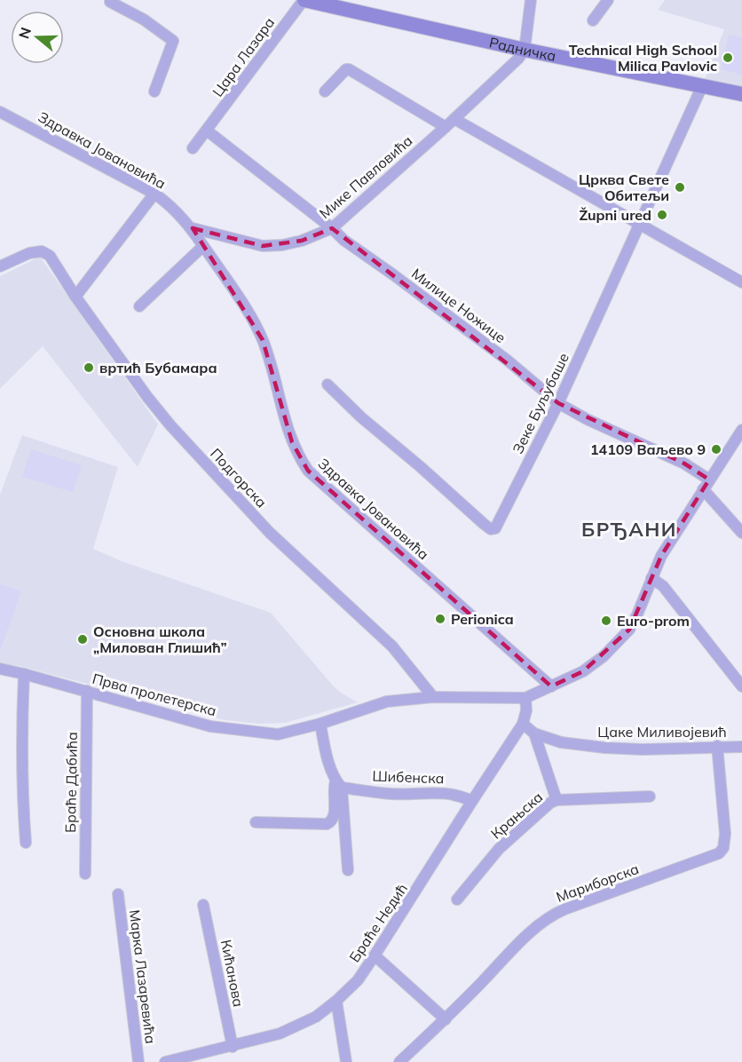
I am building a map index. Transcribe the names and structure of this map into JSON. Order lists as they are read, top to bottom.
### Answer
{
  "streets": {
    "street": [
      "Радничка",
      "Цара Лазара",
      "Здравка Јовановића",
      "Мике Павловића",
      "Милице Ножице",
      "Зеке Буљубаше",
      "Подгорска",
      "Прва пролетерска",
      "Цаке Миливојевић",
      "Шибенска",
      "Браће Дабића",
      "Крањска",
      "Мариборска",
      "Браће Недић",
      "Кићанова",
      "Марка Лазаревића"
    ]
  },
  "crossings": [
    ["Радничка", "Цара Лазара"],
    ["Радничка", "Мике Павловића"],
    ["Радничка", "Зеке Буљубаше"],
    ["Цара Лазара", "Милице Ножице"],
    ["Здравка Јовановића", "Мике Павловића"],
    ["Здравка Јовановића", "Прва пролетерска"],
    ["Мике Павловића", "Милице Ножице"],
    ["Милице Ножице", "Зеке Буљубаше"],
    ["Милице Ножице", "Прва пролетерска"],
    ["Подгорска", "Прва пролетерска"],
    ["Прва пролетерска", "Браће Дабића"],
    ["Прва пролетерска", "Браће Недић"],
    ["Цаке Миливојевић", "Мариборска"],
    ["Цаке Миливојевић", "Браће Недић"],
    ["Шибенска", "Браће Недић"],
    ["Браће Недић", "Кићанова"]
  ],
  "districts": ["БРЂАНИ"],
  "places": [
    "Technical High School Milica Pavlovic",
    "Црква Свете Обитељи",
    "Župni ured",
    "вртић Бубамара",
    "14109 Ваљево 9",
    "Perionica",
    "Euro-prom",
    "Основна школа „Милован Глишић”"
  ],
  "north": "left"
}
